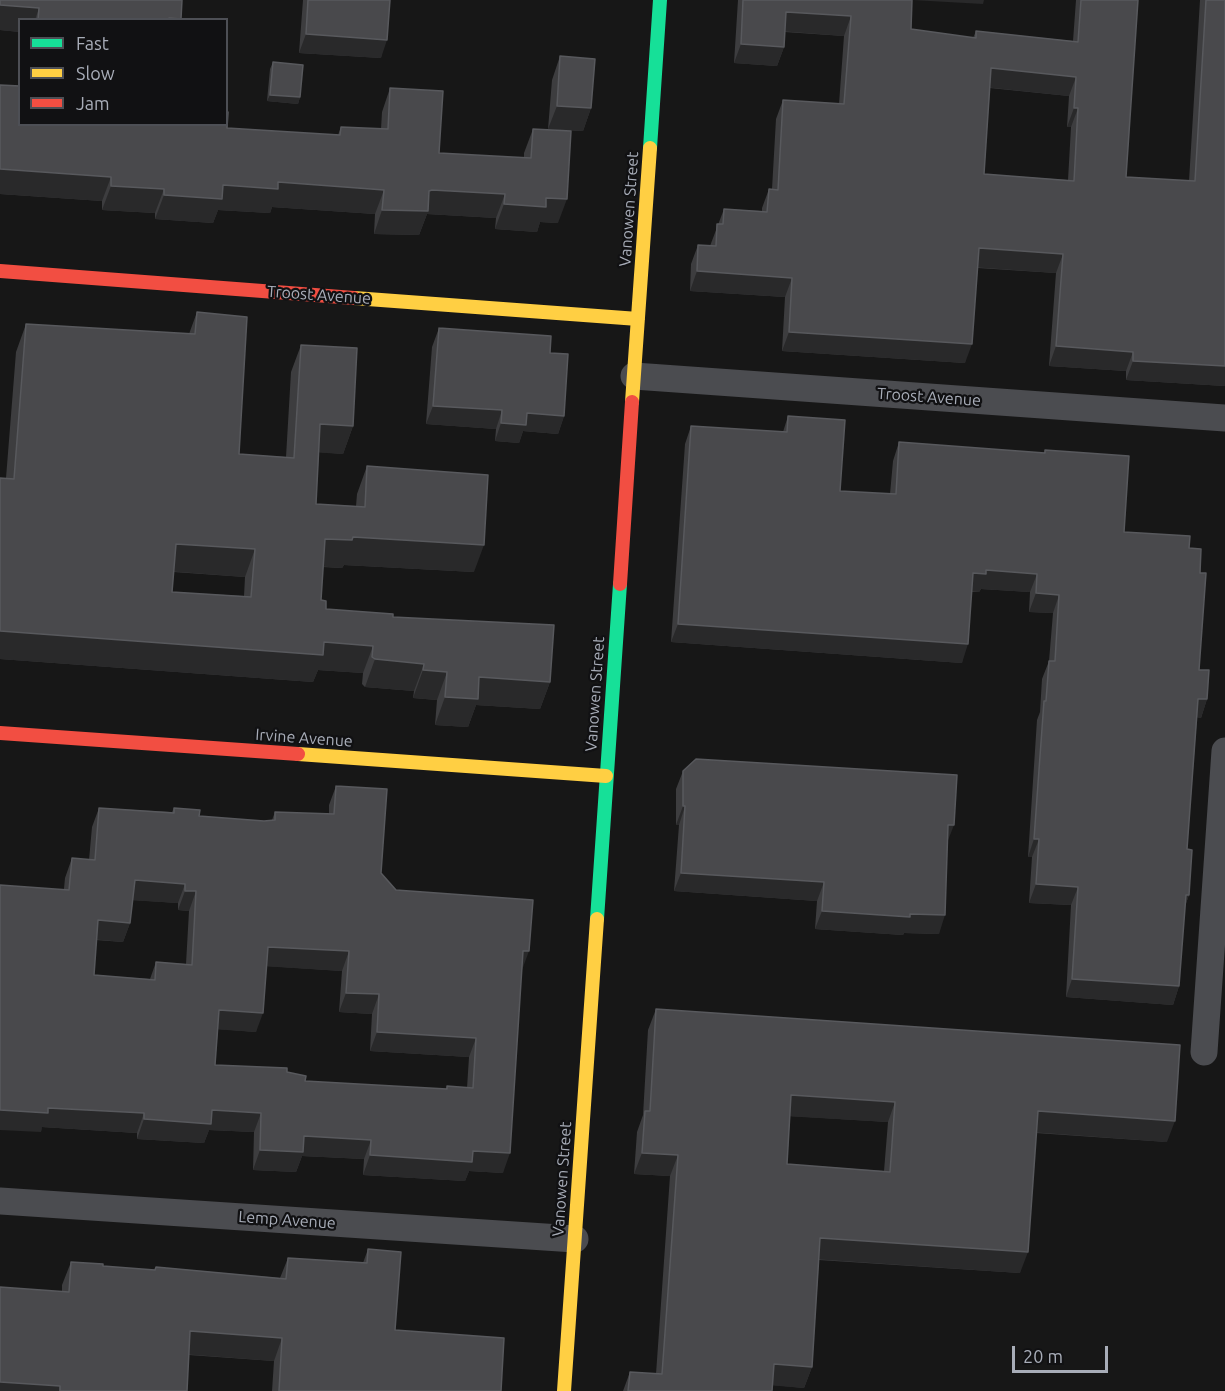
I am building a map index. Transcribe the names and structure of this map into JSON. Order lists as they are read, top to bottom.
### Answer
{
  "streets": {
    "main road": ["Vanowen Street", "Troost Avenue", "Irvine Avenue"],
    "street": ["Lemp Avenue"]
  },
  "crossings": [
    ["Vanowen Street", "Troost Avenue"],
    ["Vanowen Street", "Irvine Avenue"],
    ["Vanowen Street", "Lemp Avenue"]
  ],
  "legend": ["Fast", "Slow", "Jam"],
  "scale_bar": "20 m"
}
